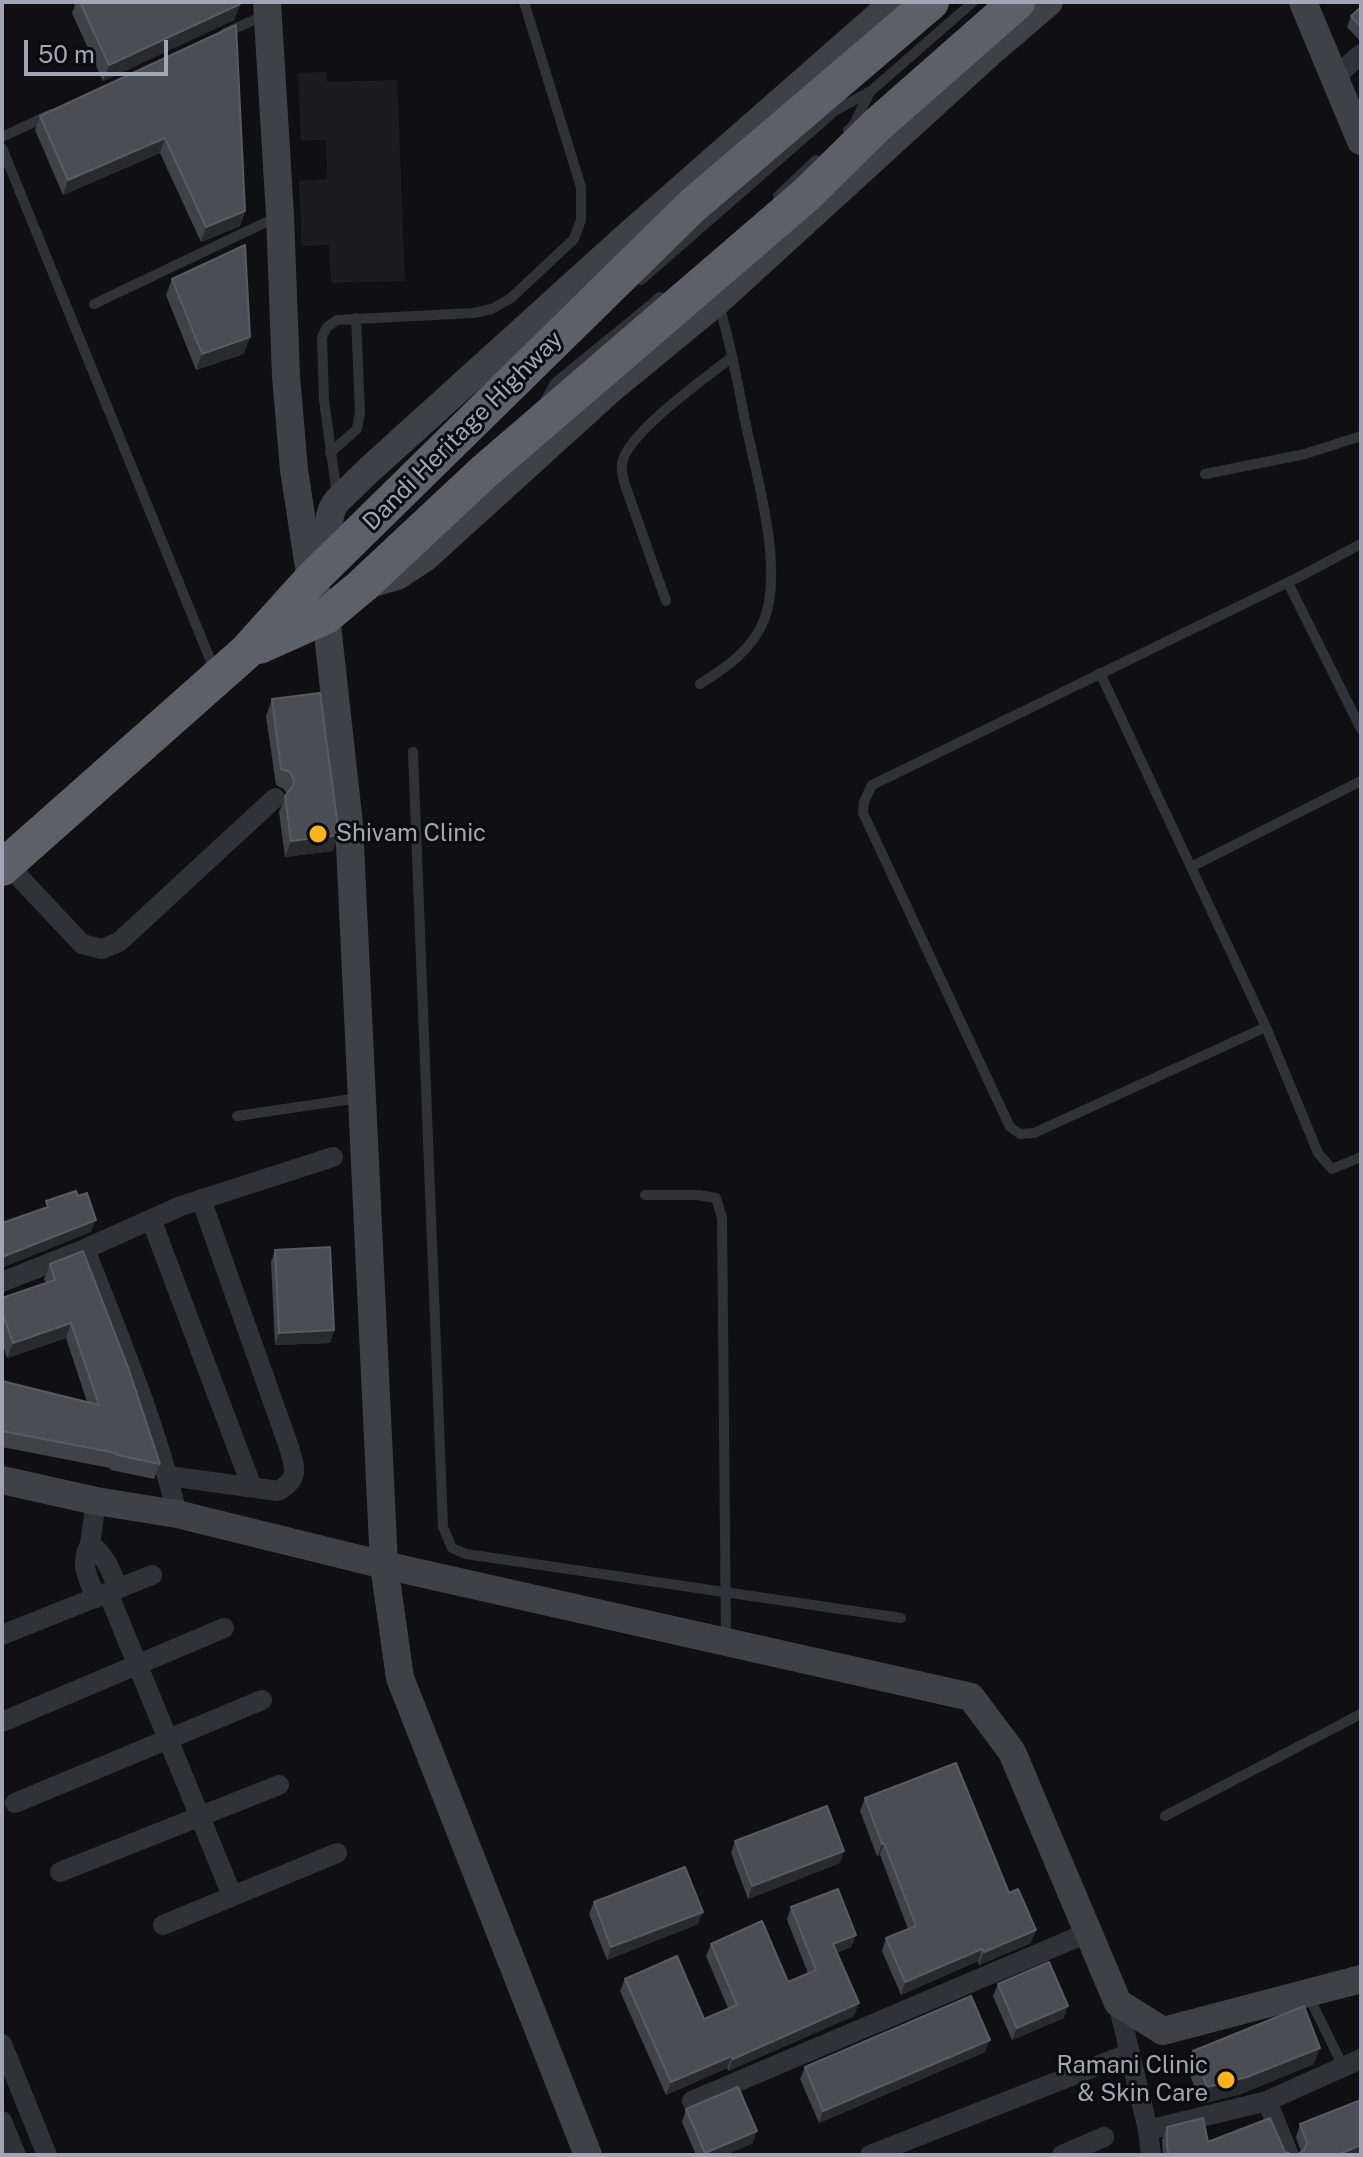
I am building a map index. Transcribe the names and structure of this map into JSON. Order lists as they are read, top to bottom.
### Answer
{
  "streets": {
    "highway": ["Dandi Heritage Highway"]
  },
  "places": ["Shivam Clinic", "Ramani Clinic & Skin Care"],
  "scale_bar": "50 m"
}
